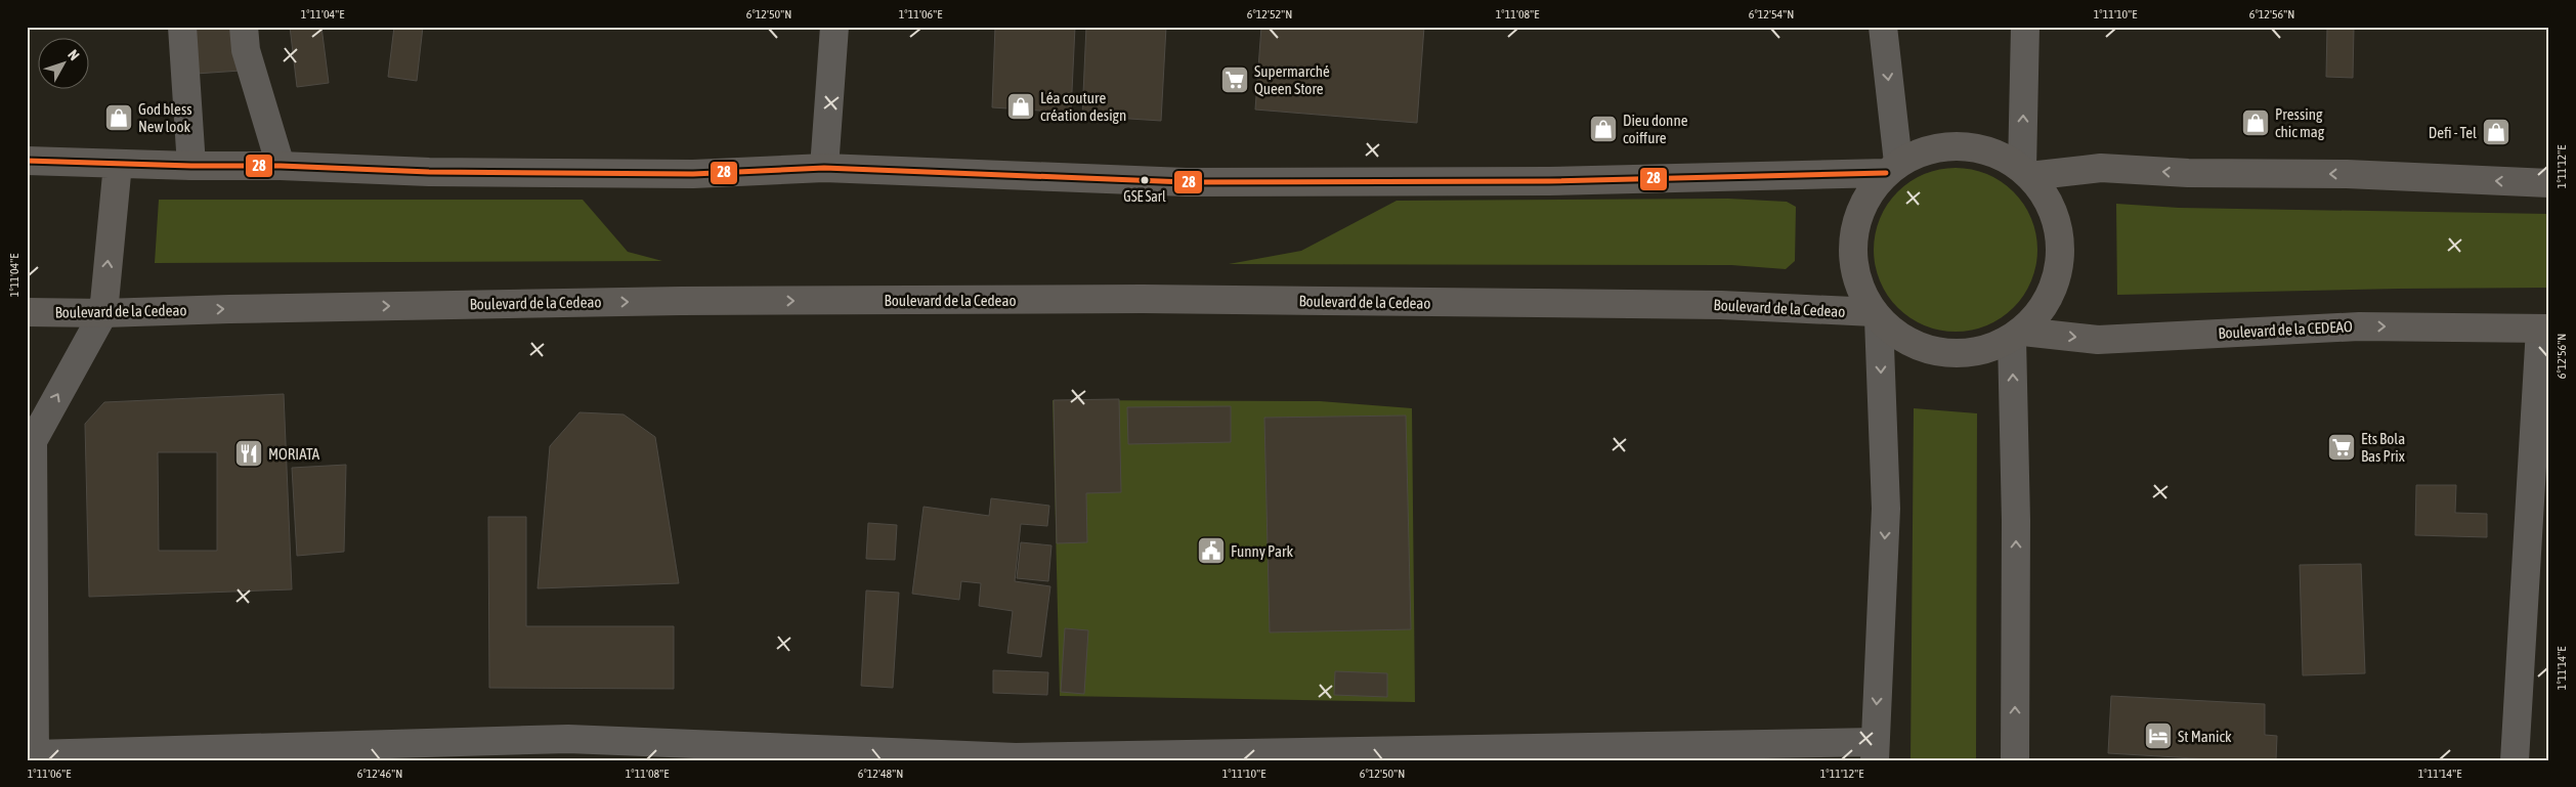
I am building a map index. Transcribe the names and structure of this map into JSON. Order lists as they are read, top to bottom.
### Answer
{
  "streets": {
    "main road": ["Boulevard de la Cedeao", "Boulevard de la CEDEAO"]
  },
  "places": {
    "supermarket": ["Supermarché Queen Store", "Ets Bola Bas Prix"],
    "shop": [
      "Léa couture création design",
      "God bless New look",
      "Pressing chic mag",
      "Dieu donne coiffure",
      "Defi - Tel"
    ],
    "other": ["GSE Sarl"],
    "restaurant": ["MORIATA"],
    "public building": ["Funny Park"],
    "hotel": ["St Manick"]
  },
  "lines": ["transit line 28"],
  "north": "top right",
  "coordinates": [
    "1°11'04\"E",
    "6°12'50\"N",
    "1°11'06\"E",
    "6°12'52\"N",
    "1°11'08\"E",
    "6°12'54\"N",
    "1°11'10\"E",
    "6°12'56\"N",
    "1°11'12\"E",
    "1°11'14\"E",
    "6°12'46\"N",
    "6°12'48\"N"
  ]
}
